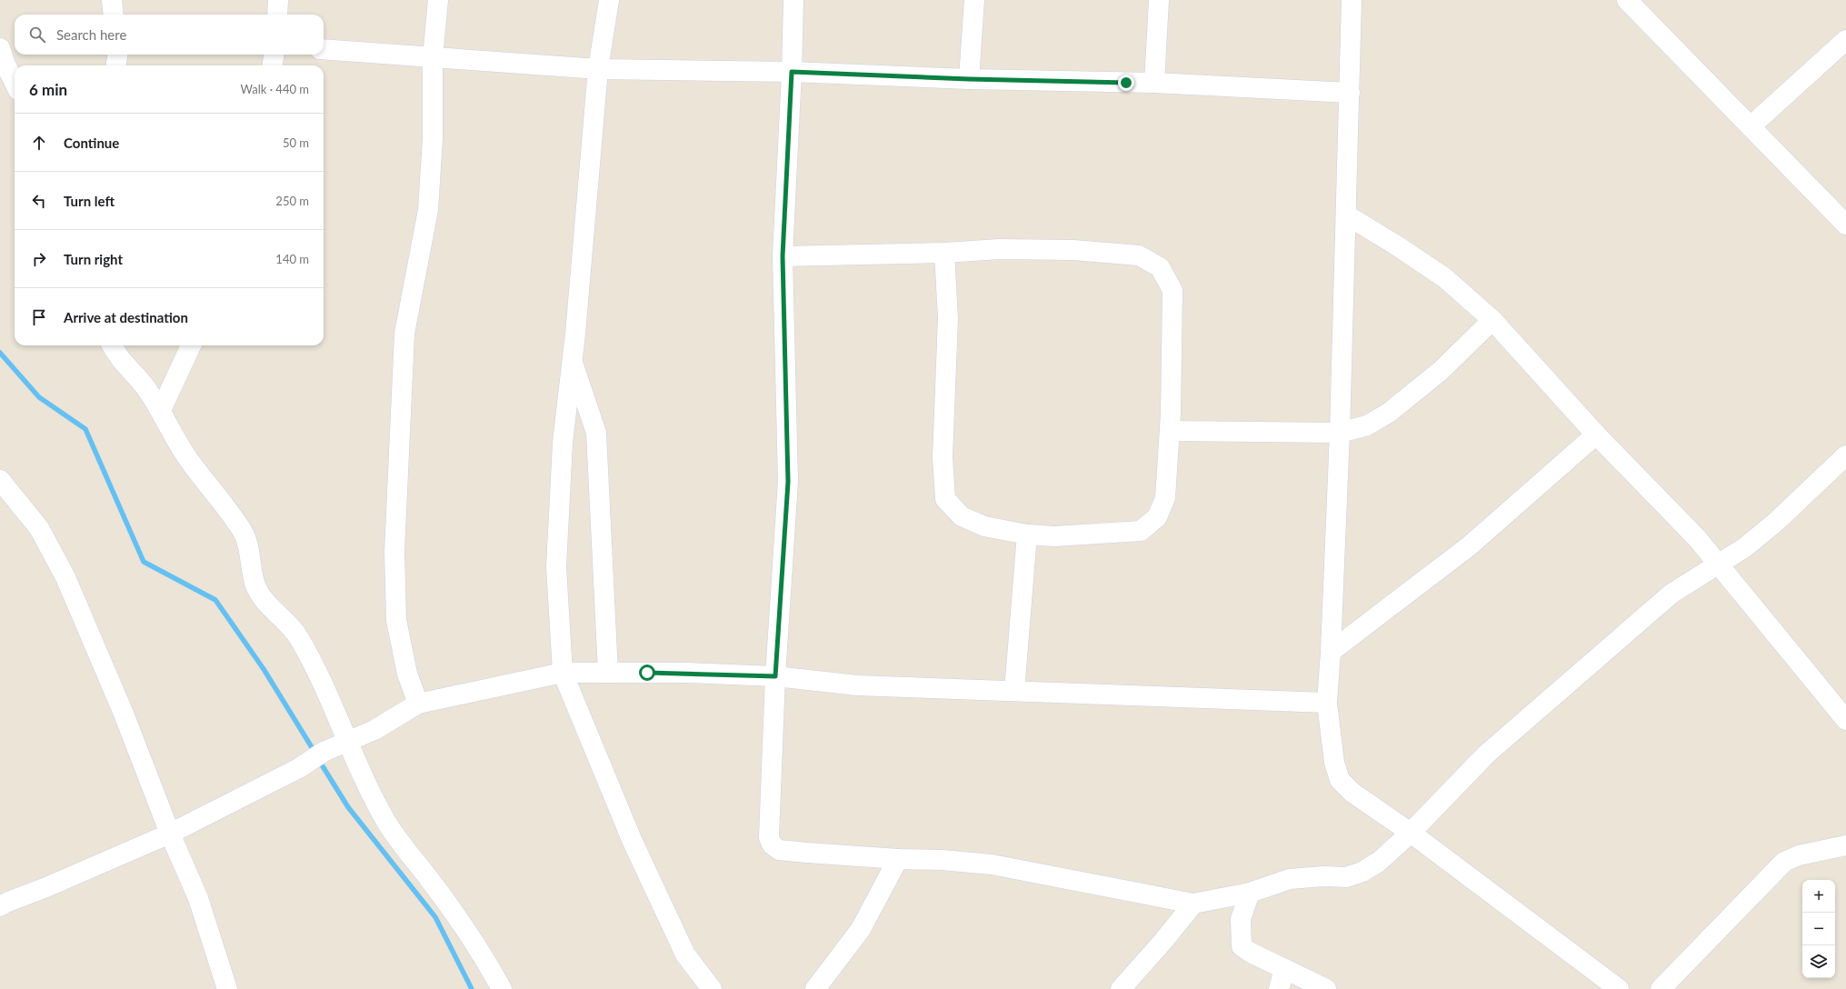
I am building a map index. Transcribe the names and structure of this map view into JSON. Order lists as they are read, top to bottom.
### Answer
{
  "page": {
    "search": "Search here",
    "heading": ["6 min", "Walk · 440 m"],
    "list": [
      ["Continue", "50 m"],
      ["Turn left", "250 m"],
      ["Turn right", "140 m"],
      "Arrive at destination"
    ],
    "map_buttons": ["+", "−"]
  }
}
